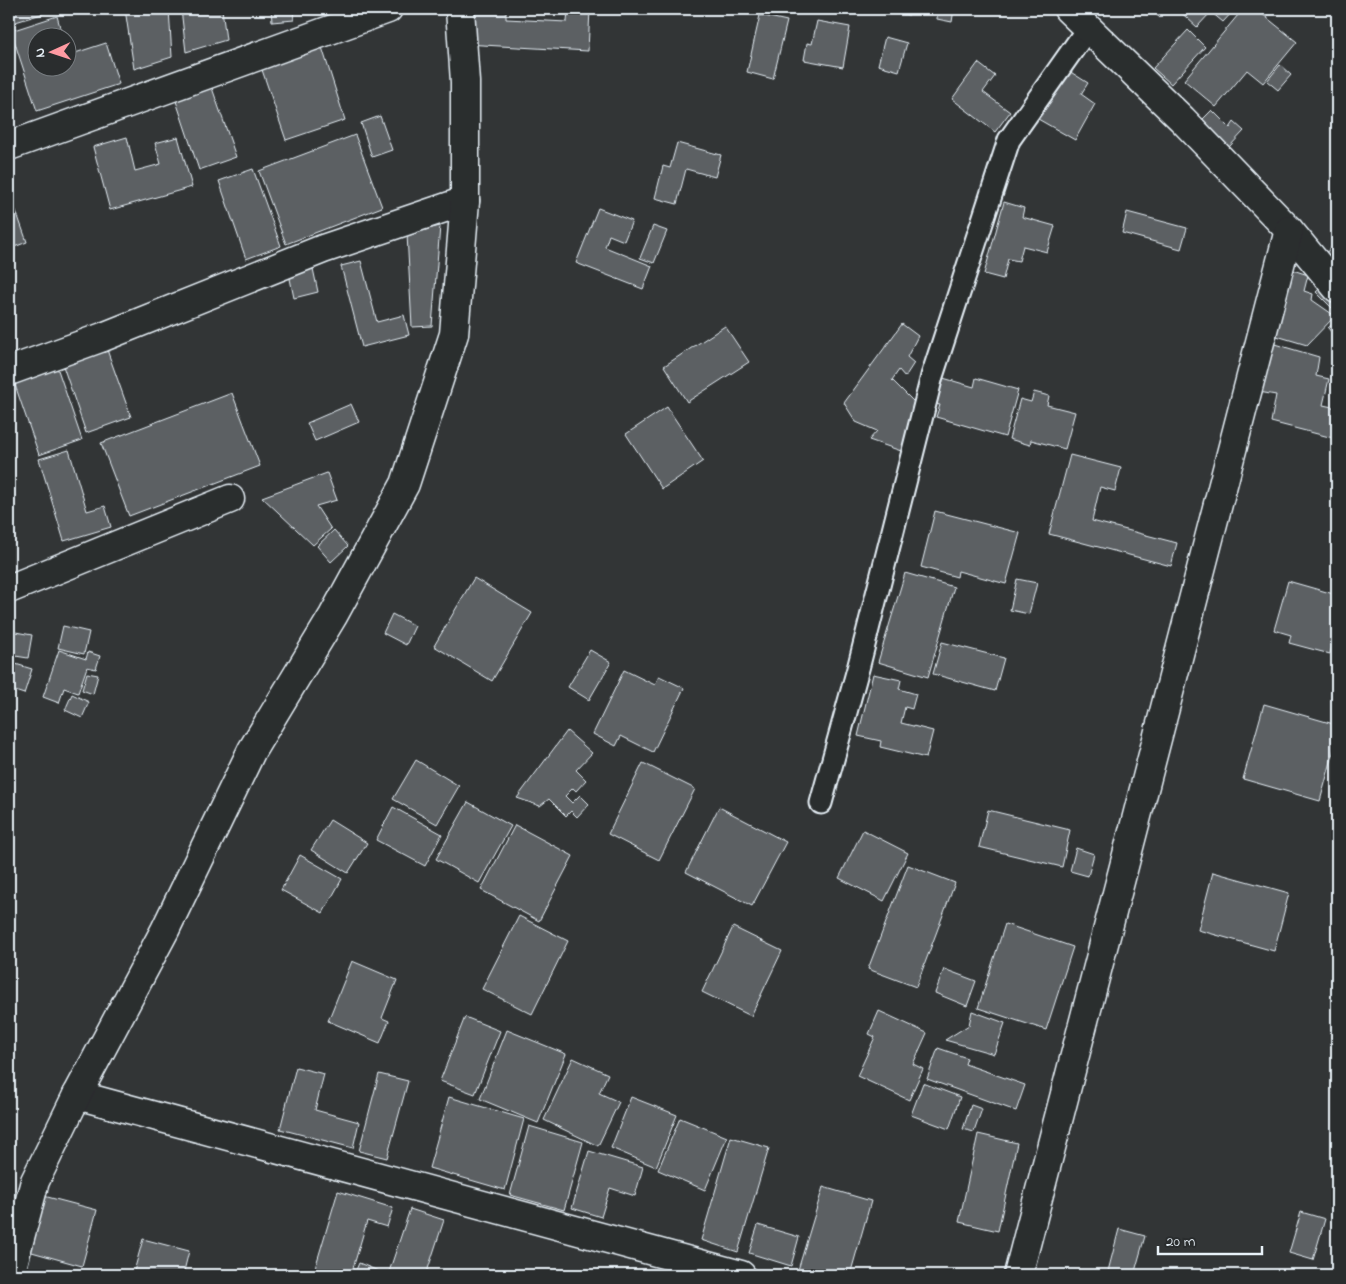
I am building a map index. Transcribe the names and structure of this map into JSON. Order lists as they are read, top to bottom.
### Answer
{
  "scale_bar": "20 m",
  "north": "left"
}
